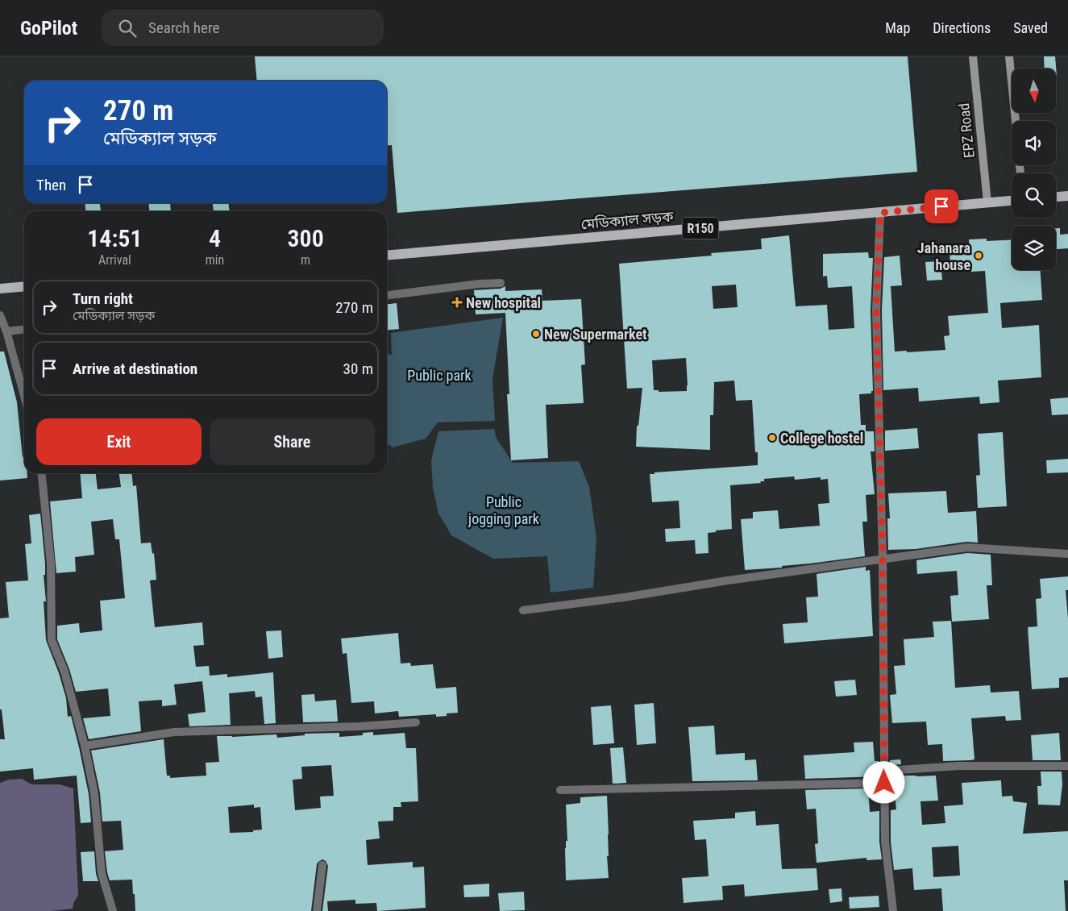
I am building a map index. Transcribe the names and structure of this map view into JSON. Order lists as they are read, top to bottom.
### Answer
{
  "streets": {
    "main road": ["EPZ Road", "মেডিক্যাল সড়ক", "R150"]
  },
  "crossings": [
    ["EPZ Road", "মেডিক্যাল সড়ক"]
  ],
  "parks": ["Public park", "Public jogging park"],
  "places": {
    "other": ["Jahanara house", "New Supermarket", "College hostel"],
    "health": ["New hospital"]
  },
  "north": "bottom",
  "page": {
    "header": "GoPilot",
    "search": "Search here",
    "nav": ["Map", "Directions", "Saved"],
    "turn": ["270 m", "মেডিক্যাল সড়ক"],
    "then": "Then",
    "eta": [
      "14:51",
      "Arrival",
      "4",
      "min",
      "300",
      "m"
    ],
    "list": [
      {
        "name": "Turn right",
        "note": "মেডিক্যাল সড়ক",
        "value": "270 m"
      },
      {
        "name": "Arrive at destination",
        "value": "30 m"
      }
    ],
    "buttons": ["Exit", "Share"]
  }
}
